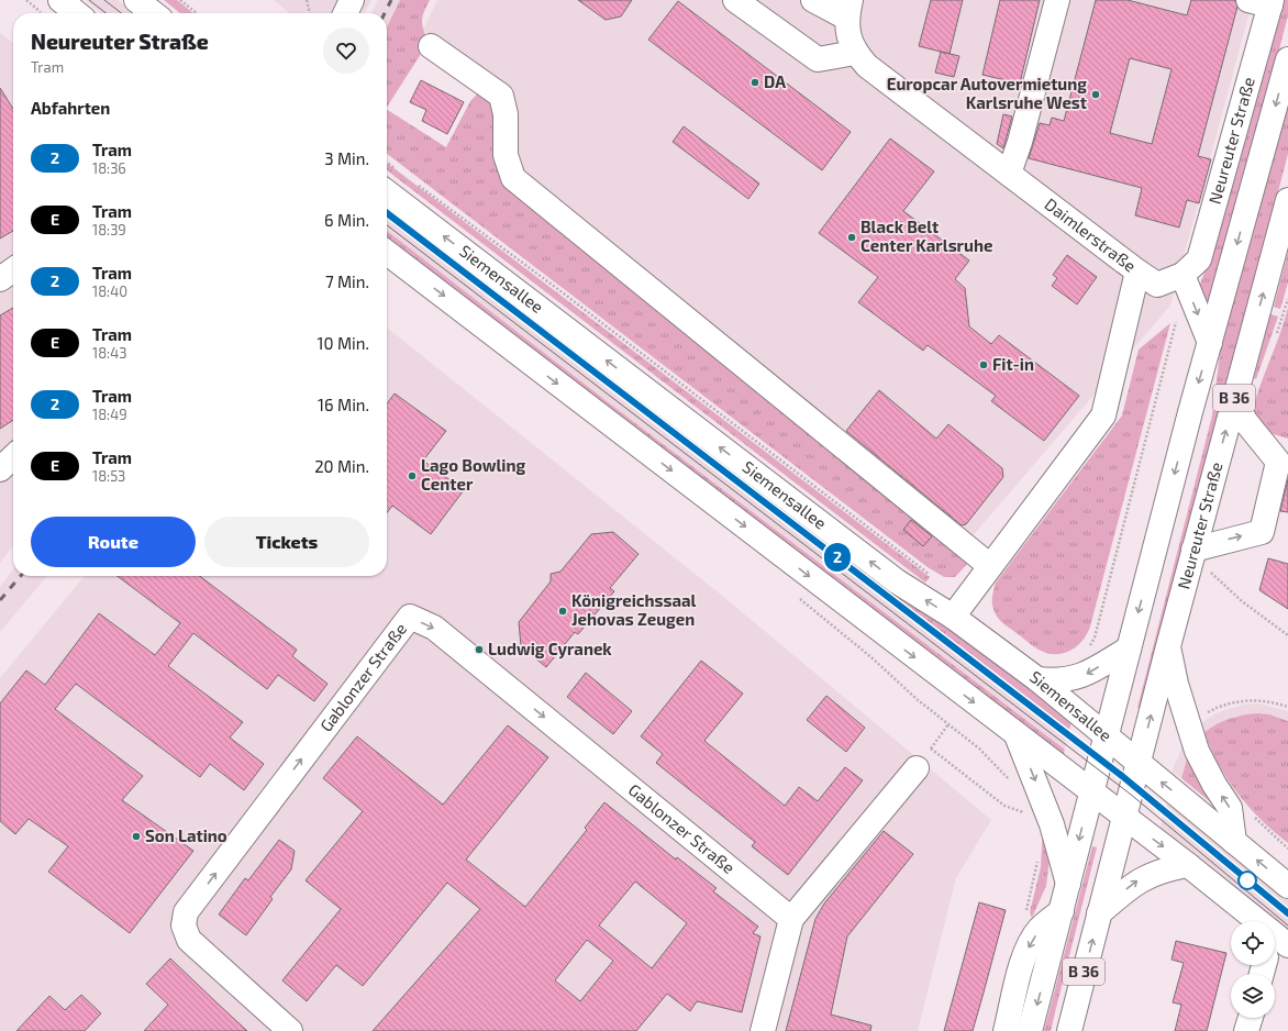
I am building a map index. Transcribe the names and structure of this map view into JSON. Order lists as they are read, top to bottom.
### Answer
{
  "streets": {
    "main road": [
      "Neureuter Straße",
      "Daimlerstraße",
      "Siemensallee",
      "B 36",
      "Gablonzer Straße"
    ]
  },
  "crossings": [
    ["Neureuter Straße", "Daimlerstraße"],
    ["Neureuter Straße", "Siemensallee"],
    ["Daimlerstraße", "Siemensallee"]
  ],
  "places": [
    "DA",
    "Europcar Autovermietung Karlsruhe West",
    "Black Belt Center Karlsruhe",
    "Fit-in",
    "Lago Bowling Center",
    "Königreichssaal Jehovas Zeugen",
    "Ludwig Cyranek",
    "Son Latino"
  ],
  "lines": ["tram line 2"],
  "page": {
    "on_map": "2",
    "heading": [
      ["Neureuter Straße", "Tram"],
      "Abfahrten"
    ],
    "list": [
      {
        "mark": "2",
        "name": "Tram",
        "note": "18:36",
        "value": "3 Min."
      },
      {
        "mark": "E",
        "name": "Tram",
        "note": "18:39",
        "value": "6 Min."
      },
      {
        "mark": "2",
        "name": "Tram",
        "note": "18:40",
        "value": "7 Min."
      },
      {
        "mark": "E",
        "name": "Tram",
        "note": "18:43",
        "value": "10 Min."
      },
      {
        "mark": "2",
        "name": "Tram",
        "note": "18:49",
        "value": "16 Min."
      },
      {
        "mark": "E",
        "name": "Tram",
        "note": "18:53",
        "value": "20 Min."
      }
    ],
    "buttons": ["Route", "Tickets"]
  }
}
